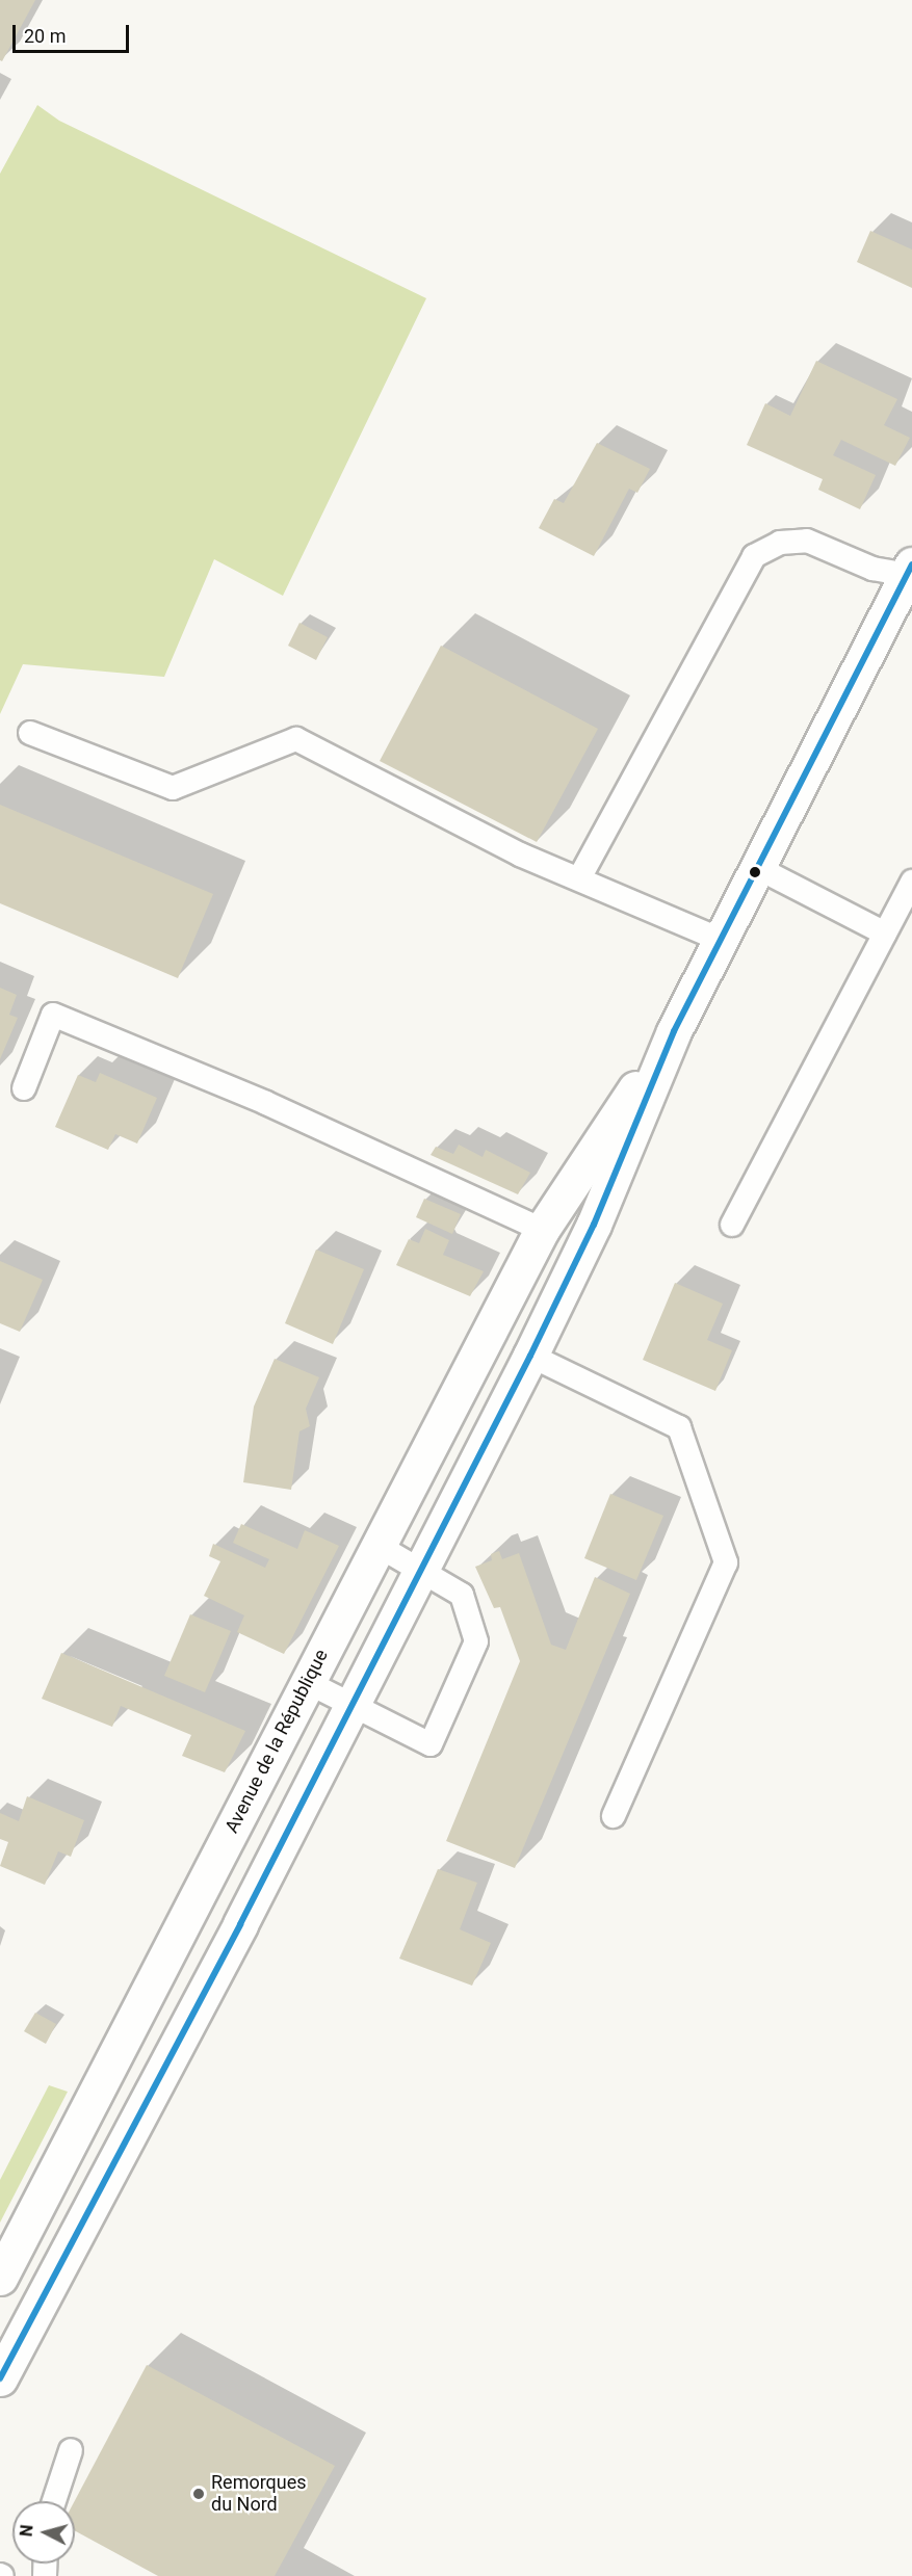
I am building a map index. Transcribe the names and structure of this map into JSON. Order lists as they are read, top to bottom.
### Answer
{
  "streets": {
    "main road": ["Avenue de la République"]
  },
  "places": ["Remorques du Nord"],
  "scale_bar": "20 m",
  "north": "left"
}
